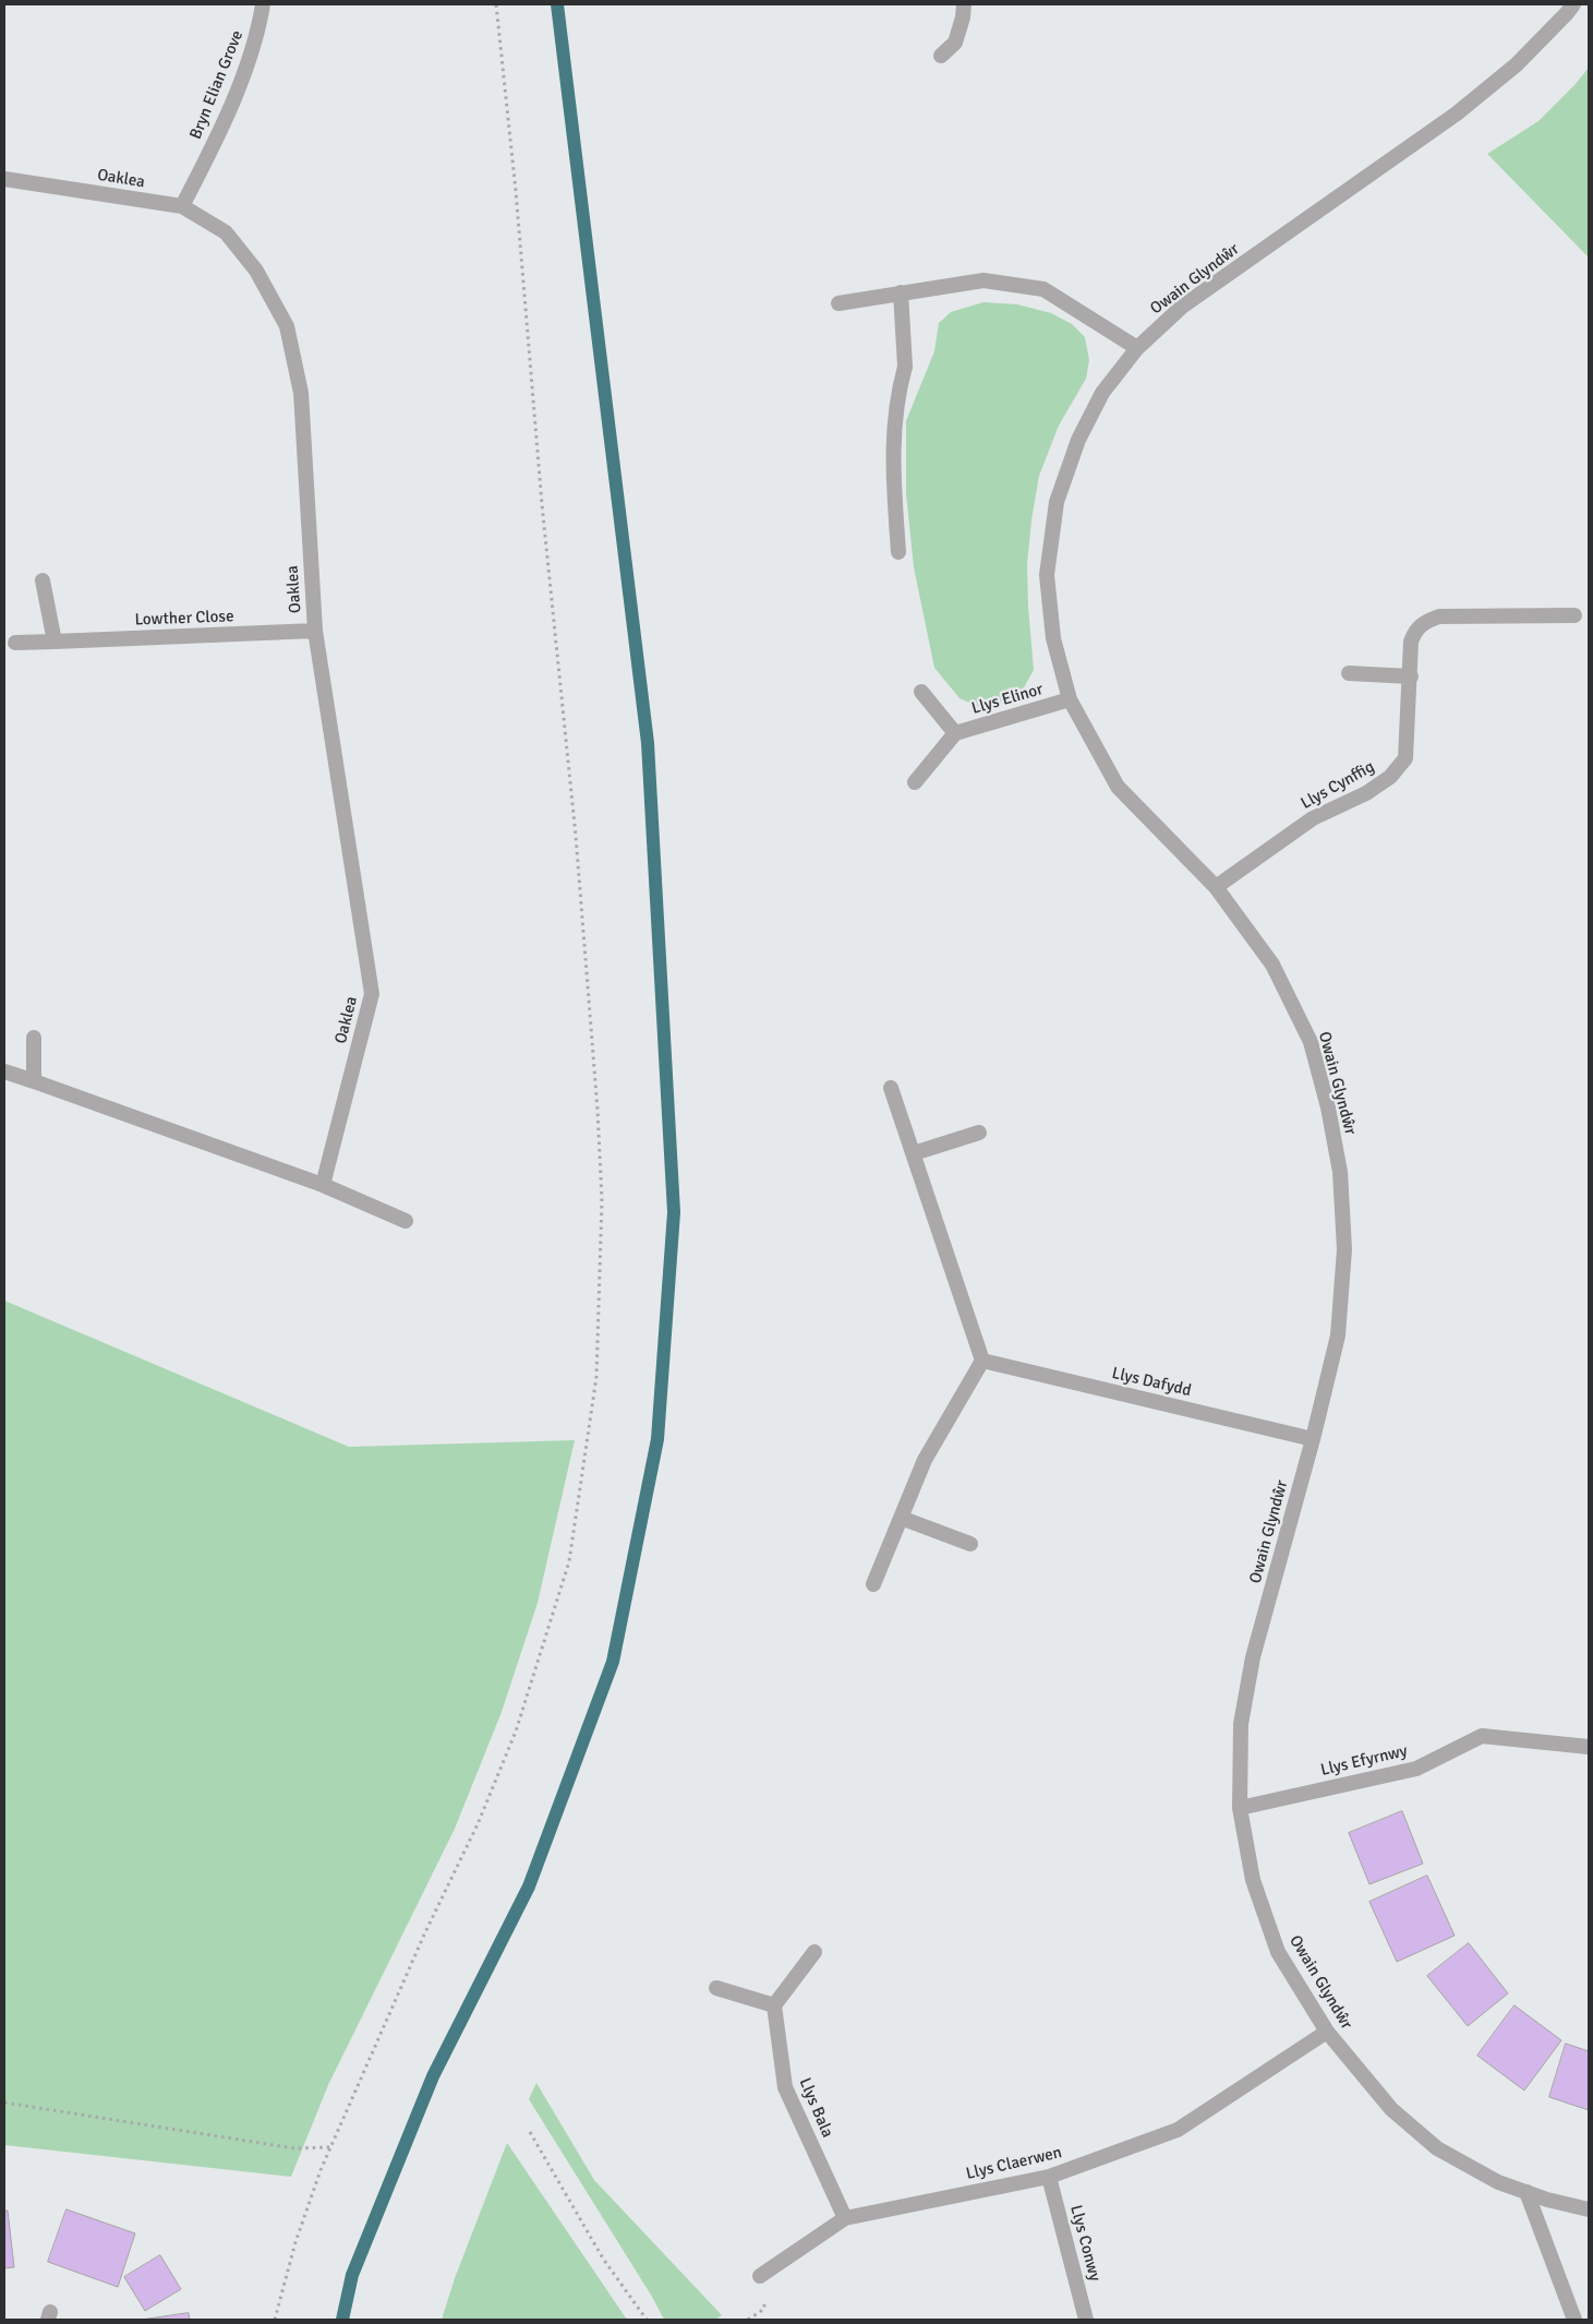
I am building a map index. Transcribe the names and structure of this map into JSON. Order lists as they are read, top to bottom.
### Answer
{
  "streets": {
    "street": [
      "Bryn Elian Grove",
      "Oaklea",
      "Owain Glyndŵr",
      "Lowther Close",
      "Llys Elinor",
      "Llys Cynffig",
      "Llys Dafydd",
      "Llys Efyrnwy",
      "Llys Bala",
      "Llys Claerwen",
      "Llys Conwy"
    ]
  },
  "crossings": [
    ["Bryn Elian Grove", "Oaklea"],
    ["Oaklea", "Lowther Close"],
    ["Owain Glyndŵr", "Llys Elinor"],
    ["Owain Glyndŵr", "Llys Cynffig"],
    ["Owain Glyndŵr", "Llys Dafydd"],
    ["Owain Glyndŵr", "Llys Efyrnwy"],
    ["Owain Glyndŵr", "Llys Claerwen"],
    ["Llys Bala", "Llys Claerwen"],
    ["Llys Claerwen", "Llys Conwy"]
  ]
}
